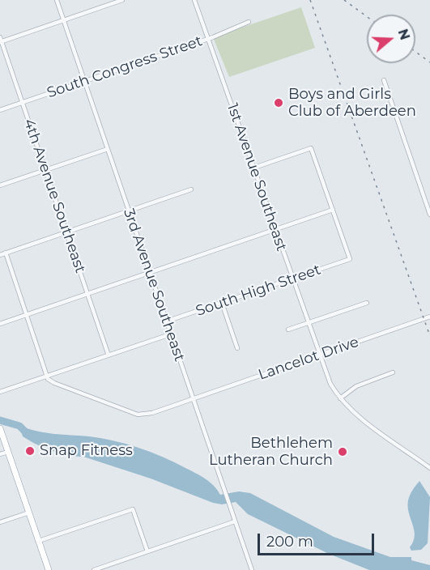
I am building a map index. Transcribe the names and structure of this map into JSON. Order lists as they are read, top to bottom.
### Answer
{
  "streets": {
    "street": [
      "South Congress Street",
      "1st Avenue Southeast",
      "4th Avenue Southeast",
      "3rd Avenue Southeast",
      "South High Street",
      "Lancelot Drive"
    ]
  },
  "crossings": [
    ["South Congress Street", "1st Avenue Southeast"],
    ["South Congress Street", "4th Avenue Southeast"],
    ["South Congress Street", "3rd Avenue Southeast"],
    ["1st Avenue Southeast", "South High Street"],
    ["1st Avenue Southeast", "Lancelot Drive"],
    ["3rd Avenue Southeast", "South High Street"],
    ["3rd Avenue Southeast", "Lancelot Drive"]
  ],
  "places": ["Boys and Girls Club of Aberdeen", "Snap Fitness", "Bethlehem Lutheran Church"],
  "scale_bar": "200 m",
  "north": "right"
}
